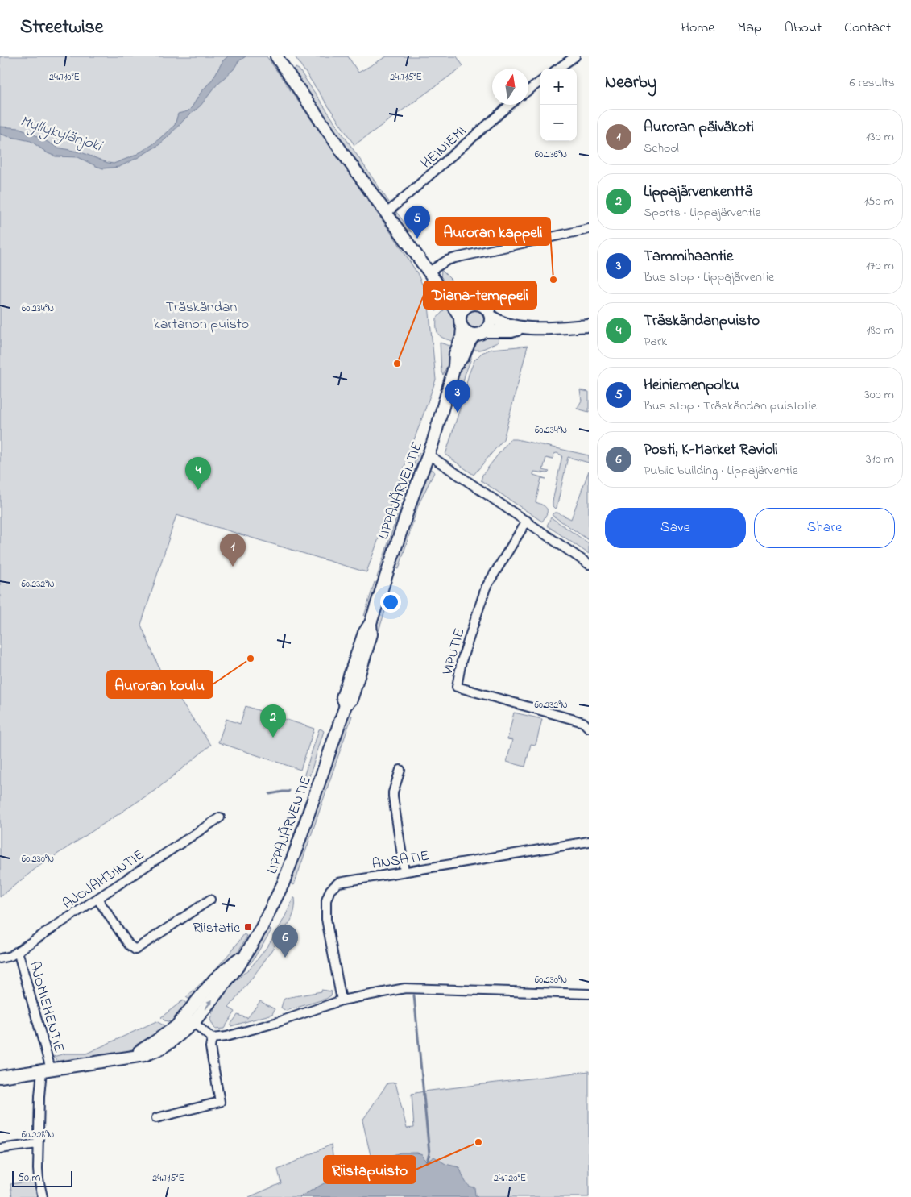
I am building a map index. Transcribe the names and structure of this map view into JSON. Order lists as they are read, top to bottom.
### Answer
{
  "streets": {
    "main road": ["LIPPAJÄRVENTIE"],
    "street": [
      "HEINIEMI",
      "VIPUTIE",
      "ANSATIE",
      "AJOJAHDINTIE",
      "AJOMIEHENTIE"
    ]
  },
  "crossings": [
    ["LIPPAJÄRVENTIE", "AJOMIEHENTIE"],
    ["AJOJAHDINTIE", "AJOMIEHENTIE"]
  ],
  "water": ["Myllykylänjoki"],
  "parks": ["Träskändan kartanon puisto"],
  "places": {
    "other": [
      "Auroran kappeli",
      "Diana-temppeli",
      "Auroran koulu",
      "Riistapuisto"
    ],
    "transit": ["Riistatie"]
  },
  "scale_bar": "50 m",
  "north": "top",
  "page": {
    "header": "Streetwise",
    "nav": [
      "Home",
      "Map",
      "About",
      "Contact"
    ],
    "heading": ["Nearby", "6 results"],
    "map_buttons": ["+", "−"],
    "list": [
      {
        "mark": "1",
        "name": "Auroran päiväkoti",
        "note": "School",
        "value": "130 m"
      },
      {
        "mark": "2",
        "name": "Lippajärvenkenttä",
        "note": "Sports · Lippajärventie",
        "value": "150 m"
      },
      {
        "mark": "3",
        "name": "Tammihaantie",
        "note": "Bus stop · Lippajärventie",
        "value": "170 m"
      },
      {
        "mark": "4",
        "name": "Träskändanpuisto",
        "note": "Park",
        "value": "180 m"
      },
      {
        "mark": "5",
        "name": "Heiniemenpolku",
        "note": "Bus stop · Träskändan puistotie",
        "value": "300 m"
      },
      {
        "mark": "6",
        "name": "Posti, K-Market Ravioli",
        "note": "Public building · Lippajärventie",
        "value": "310 m"
      }
    ],
    "pins": [
      "5",
      "3",
      "4",
      "1",
      "2",
      "6"
    ],
    "buttons": ["Save", "Share"],
    "scale": "50 m"
  },
  "coordinates": [
    "24.710°E",
    "24.715°E",
    "60.236°N",
    "60.234°N",
    "60.232°N",
    "60.230°N",
    "60.228°N",
    "24.720°E"
  ]
}
